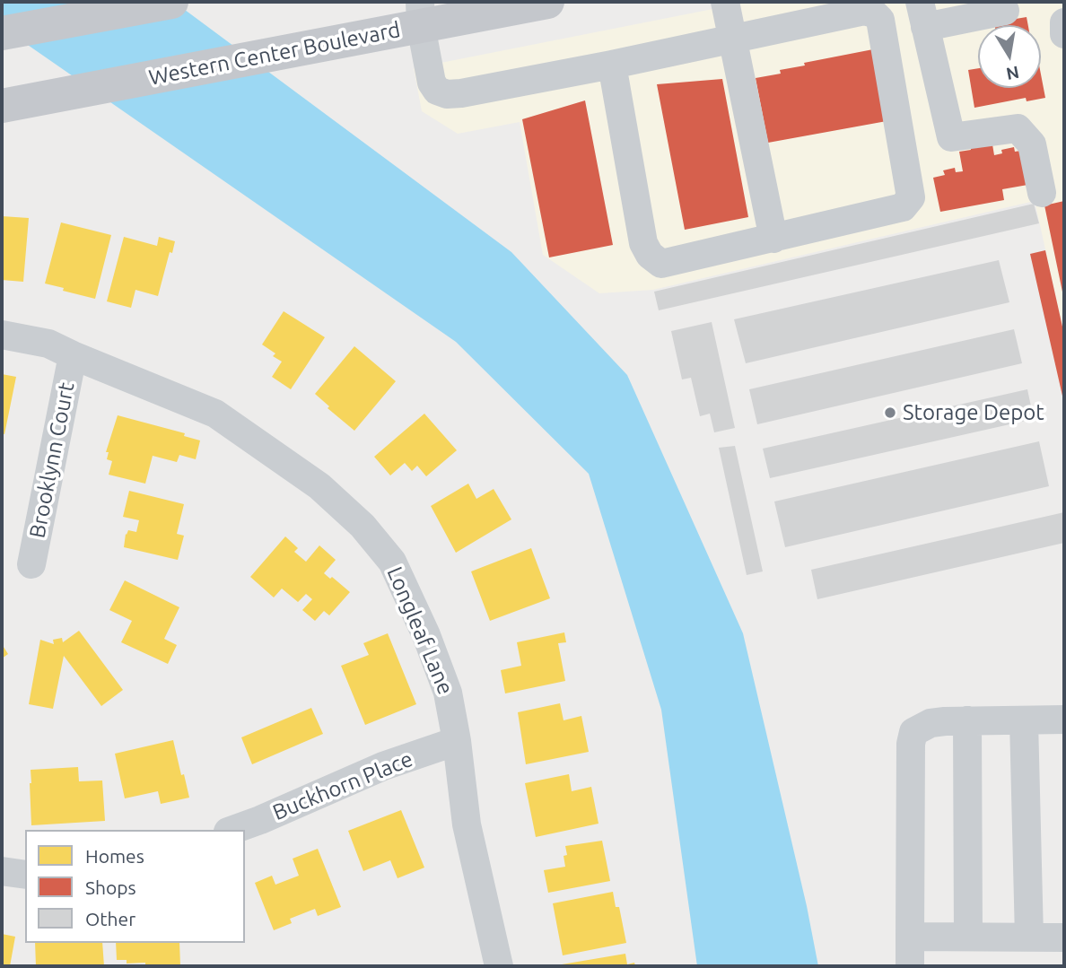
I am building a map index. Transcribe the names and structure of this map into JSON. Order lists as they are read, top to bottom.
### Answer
{
  "streets": {
    "main road": ["Western Center Boulevard"],
    "street": ["Brooklynn Court", "Longleaf Lane", "Buckhorn Place"]
  },
  "crossings": [
    ["Brooklynn Court", "Longleaf Lane"],
    ["Longleaf Lane", "Buckhorn Place"]
  ],
  "places": ["Storage Depot"],
  "legend": ["Homes", "Shops", "Other"],
  "north": "bottom"
}
